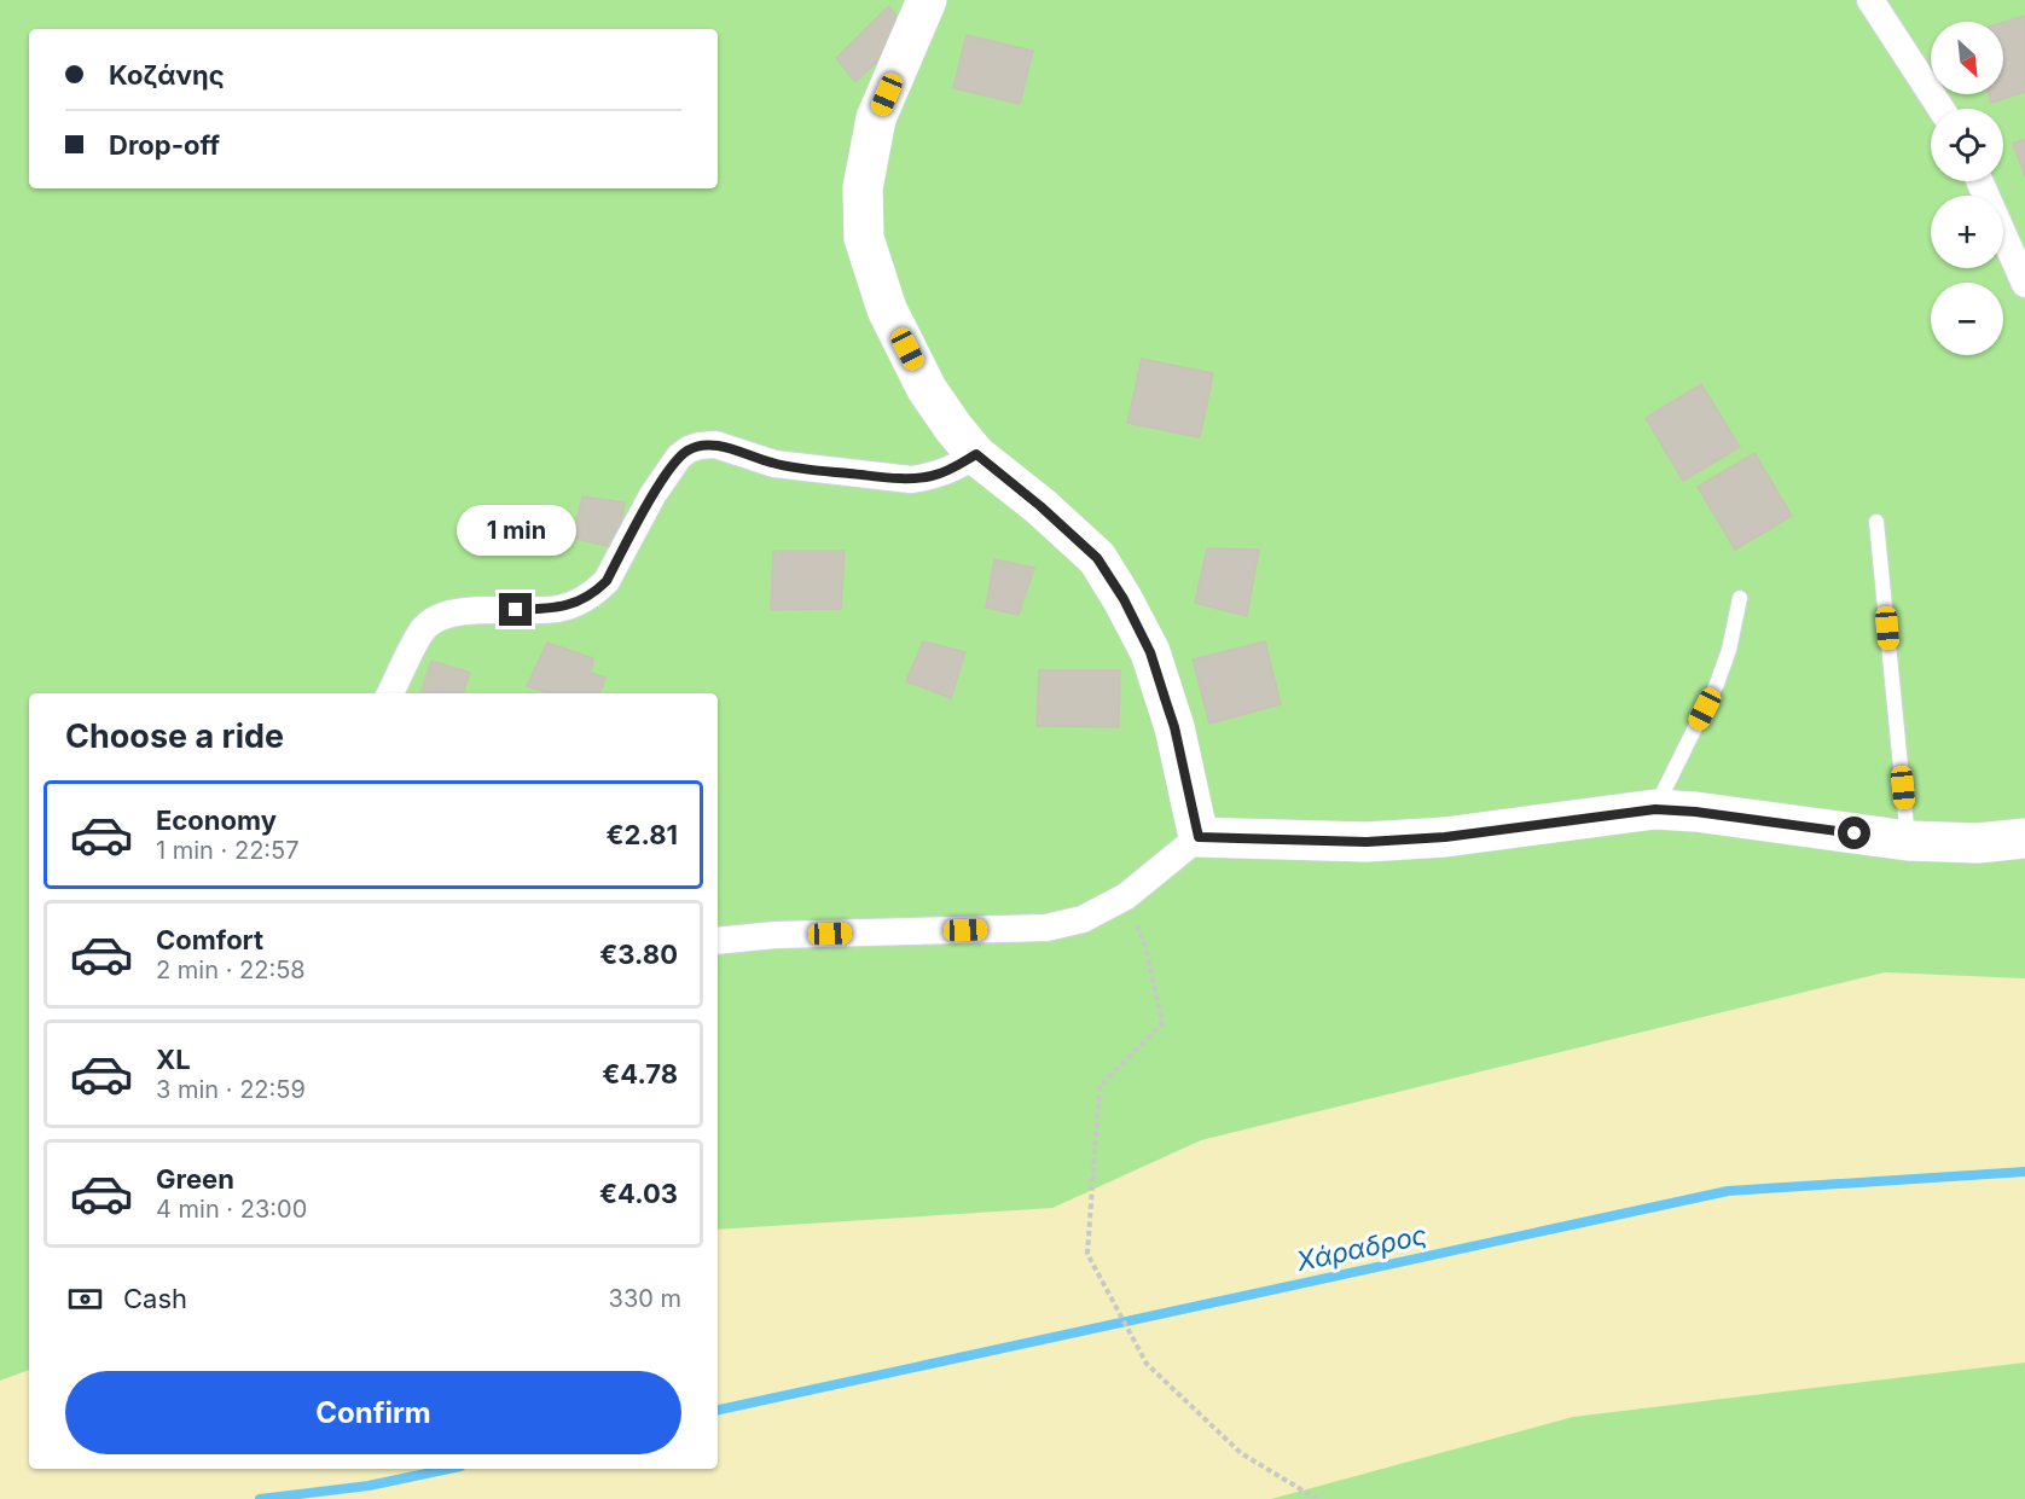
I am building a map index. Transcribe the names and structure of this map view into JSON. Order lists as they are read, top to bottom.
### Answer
{
  "water": ["Χάραδρος"],
  "north": "bottom right",
  "page": {
    "map_buttons": ["+", "−"],
    "banner": ["Κοζάνης", "Drop-off"],
    "bubble": "1 min",
    "heading": "Choose a ride",
    "list": [
      {
        "name": "Economy",
        "note": "1 min · 22:57",
        "value": "€2.81"
      },
      {
        "name": "Comfort",
        "note": "2 min · 22:58",
        "value": "€3.80"
      },
      {
        "name": "XL",
        "note": "3 min · 22:59",
        "value": "€4.78"
      },
      {
        "name": "Green",
        "note": "4 min · 23:00",
        "value": "€4.03"
      }
    ],
    "pay": ["Cash", "330 m"],
    "buttons": "Confirm"
  }
}
